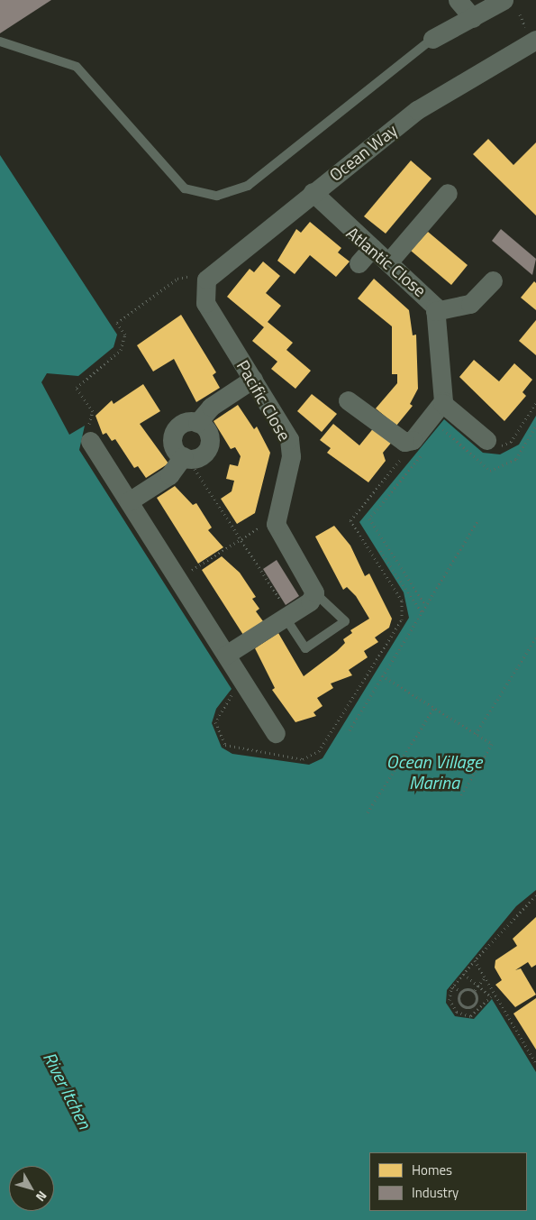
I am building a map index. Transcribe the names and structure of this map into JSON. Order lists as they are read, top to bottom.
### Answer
{
  "streets": {
    "street": ["Ocean Way", "Atlantic Close", "Pacific Close"]
  },
  "crossings": [
    ["Ocean Way", "Atlantic Close"],
    ["Ocean Way", "Pacific Close"]
  ],
  "water": ["Ocean Village Marina", "River Itchen"],
  "legend": ["Homes", "Industry"],
  "north": "bottom right"
}
